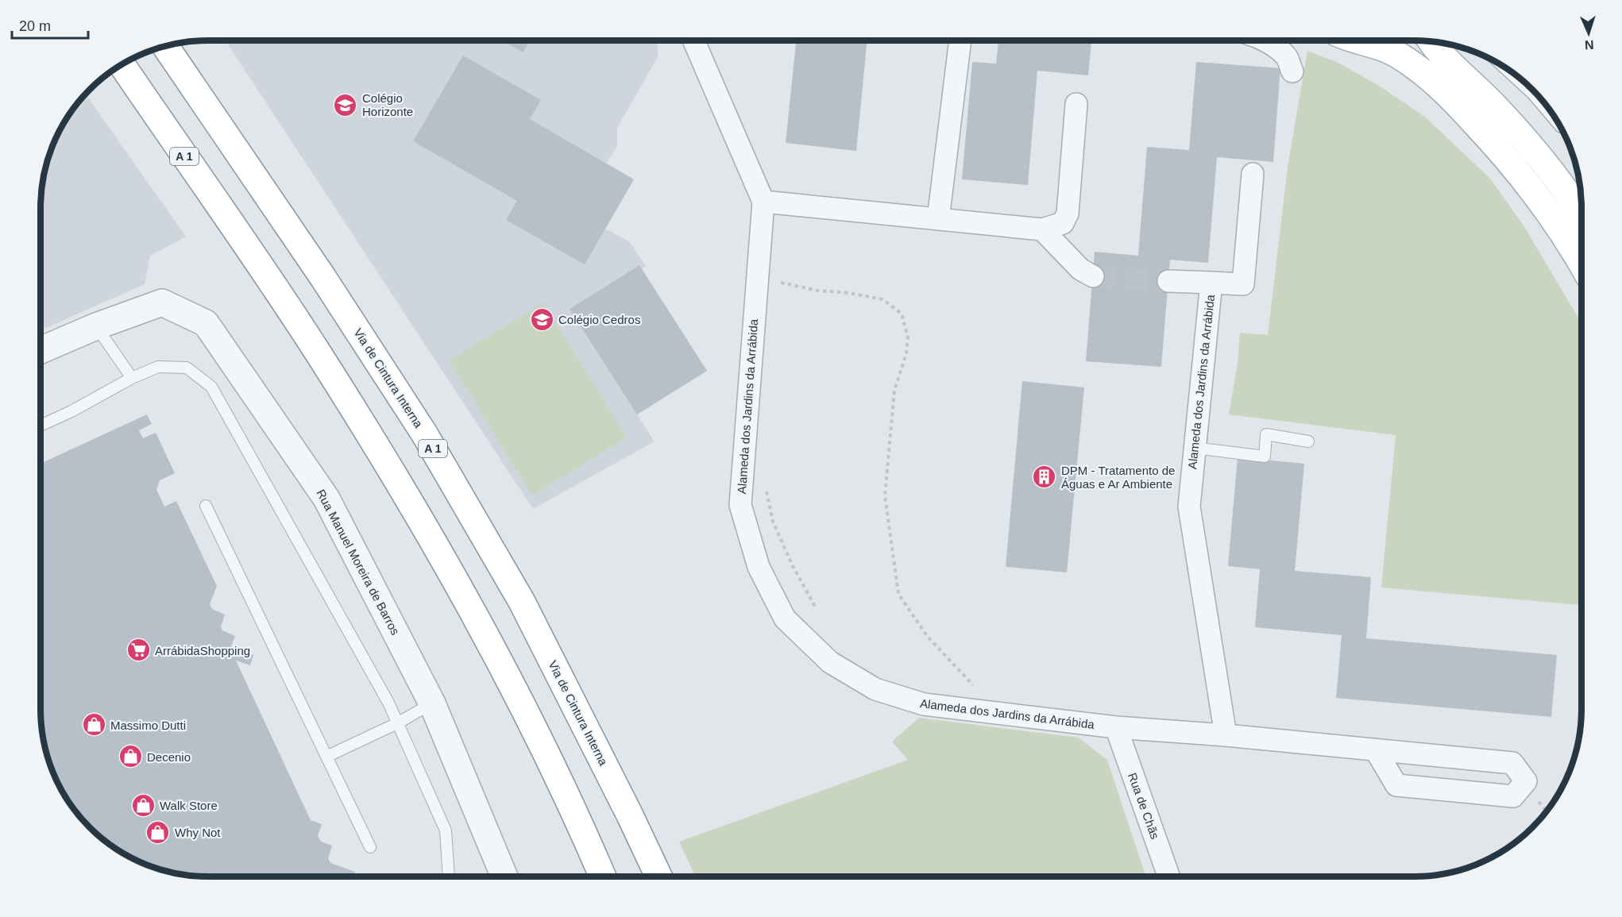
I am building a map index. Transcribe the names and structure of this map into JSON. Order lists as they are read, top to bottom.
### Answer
{
  "streets": {
    "main road": ["A 1", "Via de Cintura Interna"],
    "street": ["Alameda dos Jardins da Arrábida", "Rua Manuel Moreira de Barros", "Rua de Chãs"]
  },
  "crossings": [
    ["Alameda dos Jardins da Arrábida", "Rua de Chãs"]
  ],
  "places": {
    "school or university": ["Colégio Horizonte", "Colégio Cedros"],
    "building": ["DPM - Tratamento de Águas e Ar Ambiente"],
    "supermarket": ["ArrábidaShopping"],
    "shop": [
      "Massimo Dutti",
      "Decenio",
      "Walk Store",
      "Why Not"
    ]
  },
  "scale_bar": "20 m",
  "north": "bottom"
}
